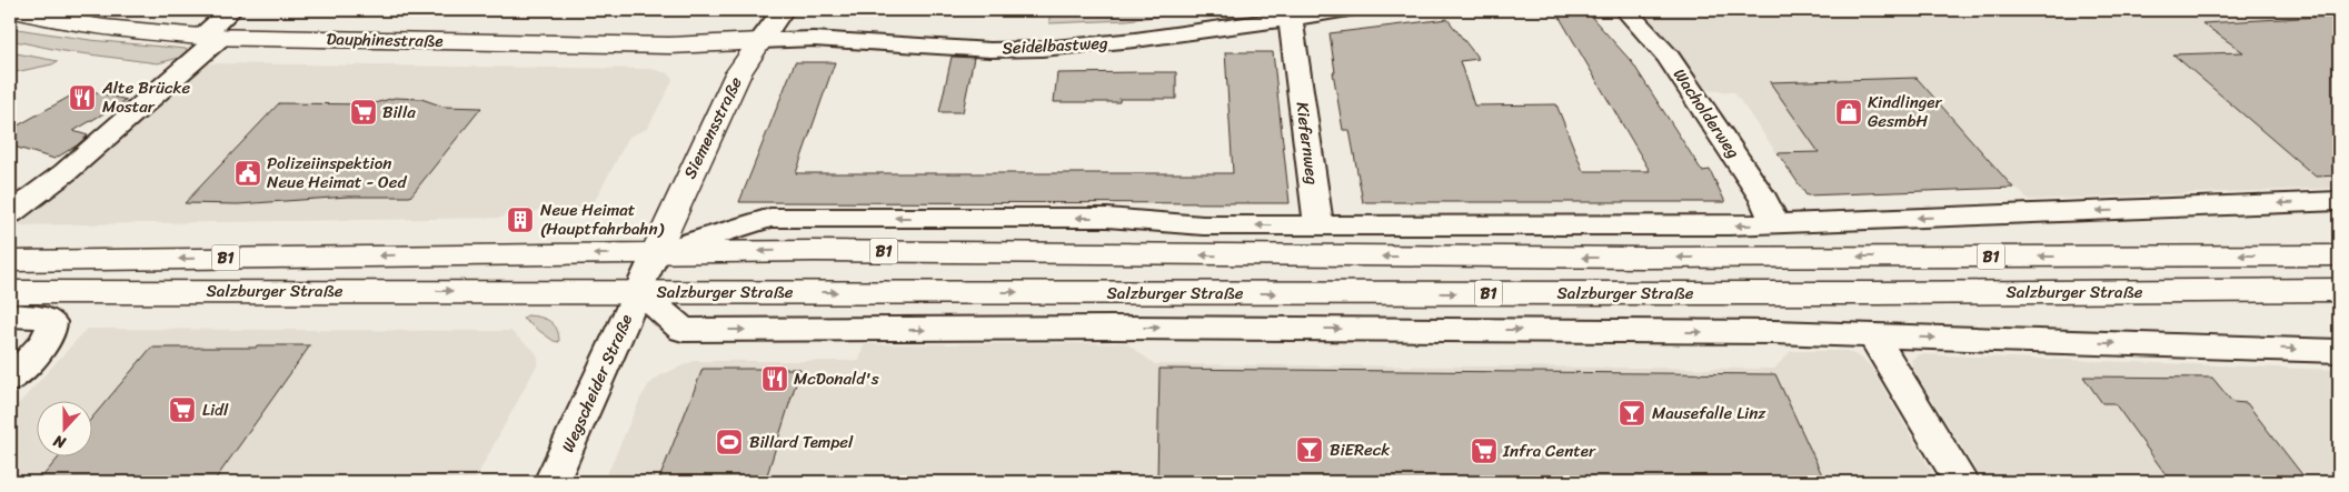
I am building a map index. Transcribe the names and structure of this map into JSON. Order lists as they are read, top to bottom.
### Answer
{
  "streets": {
    "main road": [
      "Dauphinestraße",
      "Siemensstraße",
      "B1",
      "Salzburger Straße"
    ],
    "street": [
      "Seidelbastweg",
      "Wacholderweg",
      "Kiefernweg",
      "Wegscheider Straße"
    ]
  },
  "crossings": [
    ["Dauphinestraße", "Seidelbastweg"],
    ["Dauphinestraße", "Siemensstraße"],
    ["Seidelbastweg", "Siemensstraße"],
    ["Seidelbastweg", "Kiefernweg"],
    ["Wacholderweg", "Salzburger Straße"],
    ["Siemensstraße", "Salzburger Straße"],
    ["Siemensstraße", "Wegscheider Straße"],
    ["Kiefernweg", "Salzburger Straße"],
    ["Salzburger Straße", "Wegscheider Straße"]
  ],
  "places": {
    "restaurant": ["Alte Brücke Mostar", "McDonald's"],
    "supermarket": ["Billa", "Lidl", "Infra Center"],
    "shop": ["Kindlinger GesmbH"],
    "public building": ["Polizeiinspektion Neue Heimat - Oed"],
    "building": ["Neue Heimat (Hauptfahrbahn)"],
    "bar": ["Mausefalle Linz", "BiEReck"],
    "sports": ["Billard Tempel"]
  },
  "north": "bottom"
}
